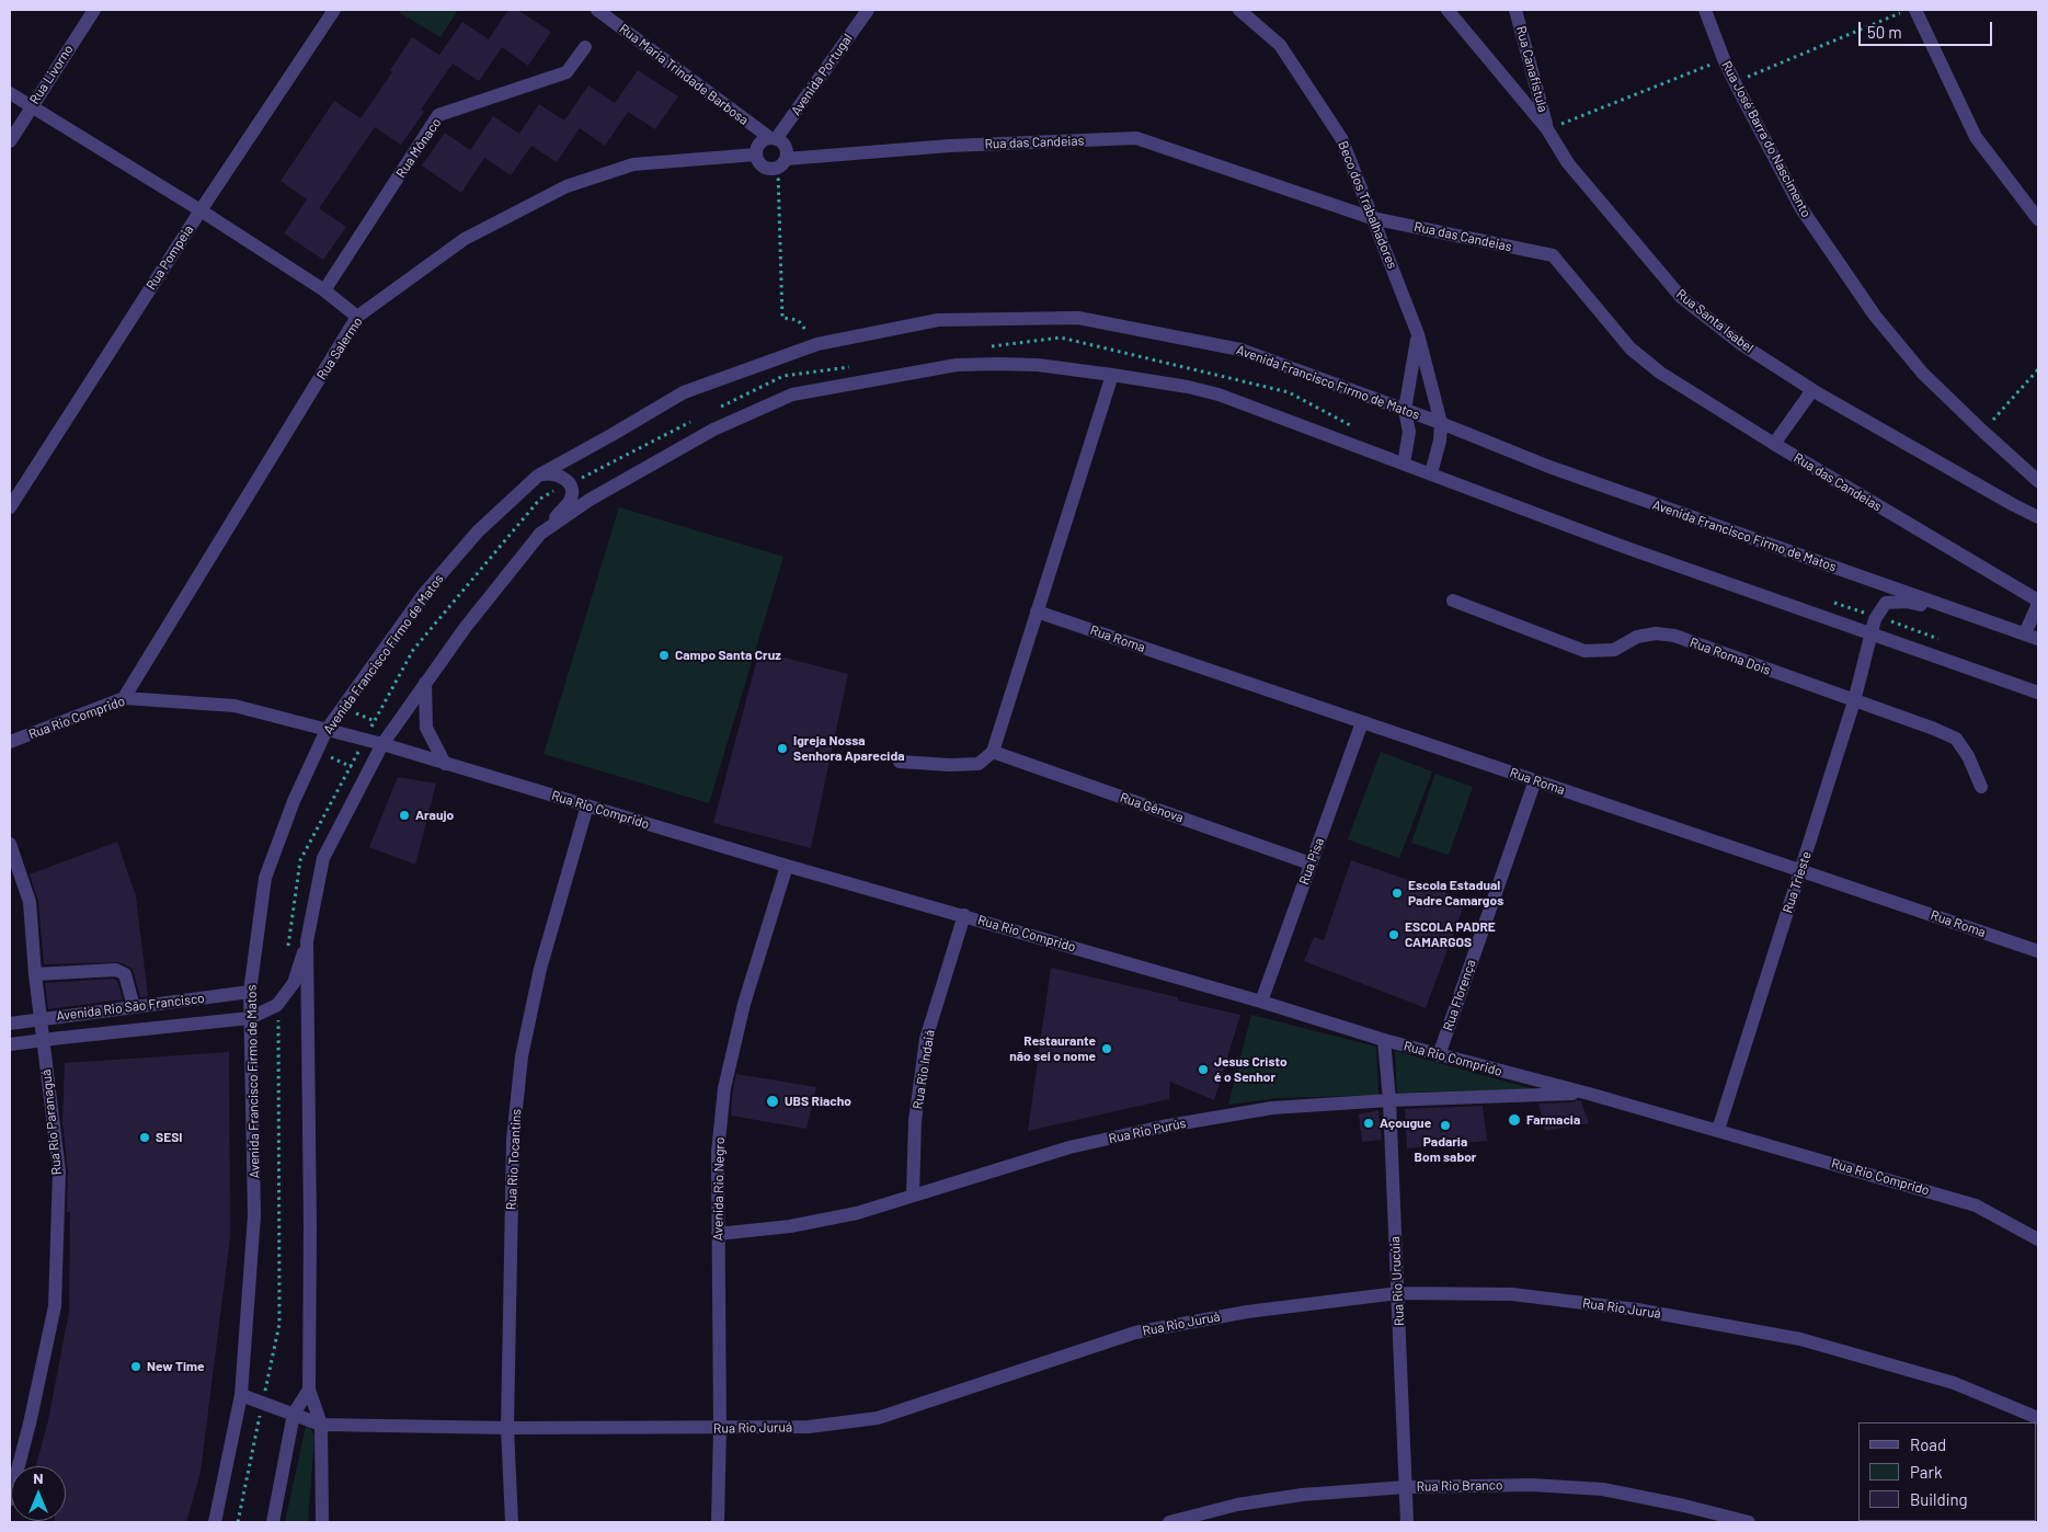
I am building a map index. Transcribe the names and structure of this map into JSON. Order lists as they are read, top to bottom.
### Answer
{
  "streets": {
    "street": [
      "Rua Canafistula",
      "Rua Livorno",
      "Rua Maria Trindade Barbosa",
      "Avenida Portugal",
      "Rua José Barra do Nascimento",
      "Rua das Candeias",
      "Rua Mônaco",
      "Beco dos Trabalhadores",
      "Rua Pompeia",
      "Rua Santa Isabel",
      "Rua Salermo",
      "Avenida Francisco Firmo de Matos",
      "Rua Roma",
      "Rua Roma Dois",
      "Rua Rio Comprido",
      "Rua Gênova",
      "Rua Pisa",
      "Rua Trieste",
      "Rua Florença",
      "Avenida Rio São Francisco",
      "Rua Rio Indaiá",
      "Rua Rio Paranaguá",
      "Rua Rio Purús",
      "Rua Rio Tocantins",
      "Avenida Rio Negro",
      "Rua Rio Urucúia",
      "Rua Rio Juruá",
      "Rua Rio Branco"
    ]
  },
  "crossings": [
    ["Rua Canafistula", "Rua Santa Isabel"],
    ["Rua Maria Trindade Barbosa", "Avenida Portugal"],
    ["Rua Maria Trindade Barbosa", "Rua das Candeias"],
    ["Rua Maria Trindade Barbosa", "Rua Salermo"],
    ["Avenida Portugal", "Rua das Candeias"],
    ["Avenida Portugal", "Rua Salermo"],
    ["Rua das Candeias", "Beco dos Trabalhadores"],
    ["Rua das Candeias", "Rua Salermo"],
    ["Beco dos Trabalhadores", "Avenida Francisco Firmo de Matos"],
    ["Rua Salermo", "Rua Rio Comprido"],
    ["Avenida Francisco Firmo de Matos", "Rua Rio Comprido"],
    ["Avenida Francisco Firmo de Matos", "Avenida Rio São Francisco"],
    ["Rua Roma", "Rua Pisa"],
    ["Rua Roma", "Rua Trieste"],
    ["Rua Roma", "Rua Florença"],
    ["Rua Roma Dois", "Rua Trieste"],
    ["Rua Rio Comprido", "Rua Pisa"],
    ["Rua Rio Comprido", "Rua Trieste"],
    ["Rua Rio Comprido", "Rua Florença"],
    ["Rua Rio Comprido", "Rua Rio Indaiá"],
    ["Rua Rio Comprido", "Rua Rio Purús"],
    ["Rua Rio Comprido", "Rua Rio Tocantins"],
    ["Rua Rio Comprido", "Avenida Rio Negro"],
    ["Rua Rio Comprido", "Rua Rio Urucúia"],
    ["Rua Gênova", "Rua Pisa"],
    ["Avenida Rio São Francisco", "Rua Rio Paranaguá"],
    ["Rua Rio Indaiá", "Rua Rio Purús"],
    ["Rua Rio Purús", "Avenida Rio Negro"],
    ["Rua Rio Purús", "Rua Rio Urucúia"],
    ["Rua Rio Tocantins", "Rua Rio Juruá"],
    ["Avenida Rio Negro", "Rua Rio Juruá"],
    ["Rua Rio Urucúia", "Rua Rio Juruá"],
    ["Rua Rio Urucúia", "Rua Rio Branco"]
  ],
  "places": [
    "Campo Santa Cruz",
    "Igreja Nossa Senhora Aparecida",
    "Araujo",
    "Escola Estadual Padre Camargos",
    "ESCOLA PADRE CAMARGOS",
    "Restaurante não sei o nome",
    "Jesus Cristo é o Senhor",
    "UBS Riacho",
    "Farmacia",
    "Açougue",
    "Padaria Bom sabor",
    "SESI",
    "New Time"
  ],
  "legend": ["Road", "Park", "Building"],
  "scale_bar": "50 m",
  "north": "top"
}
